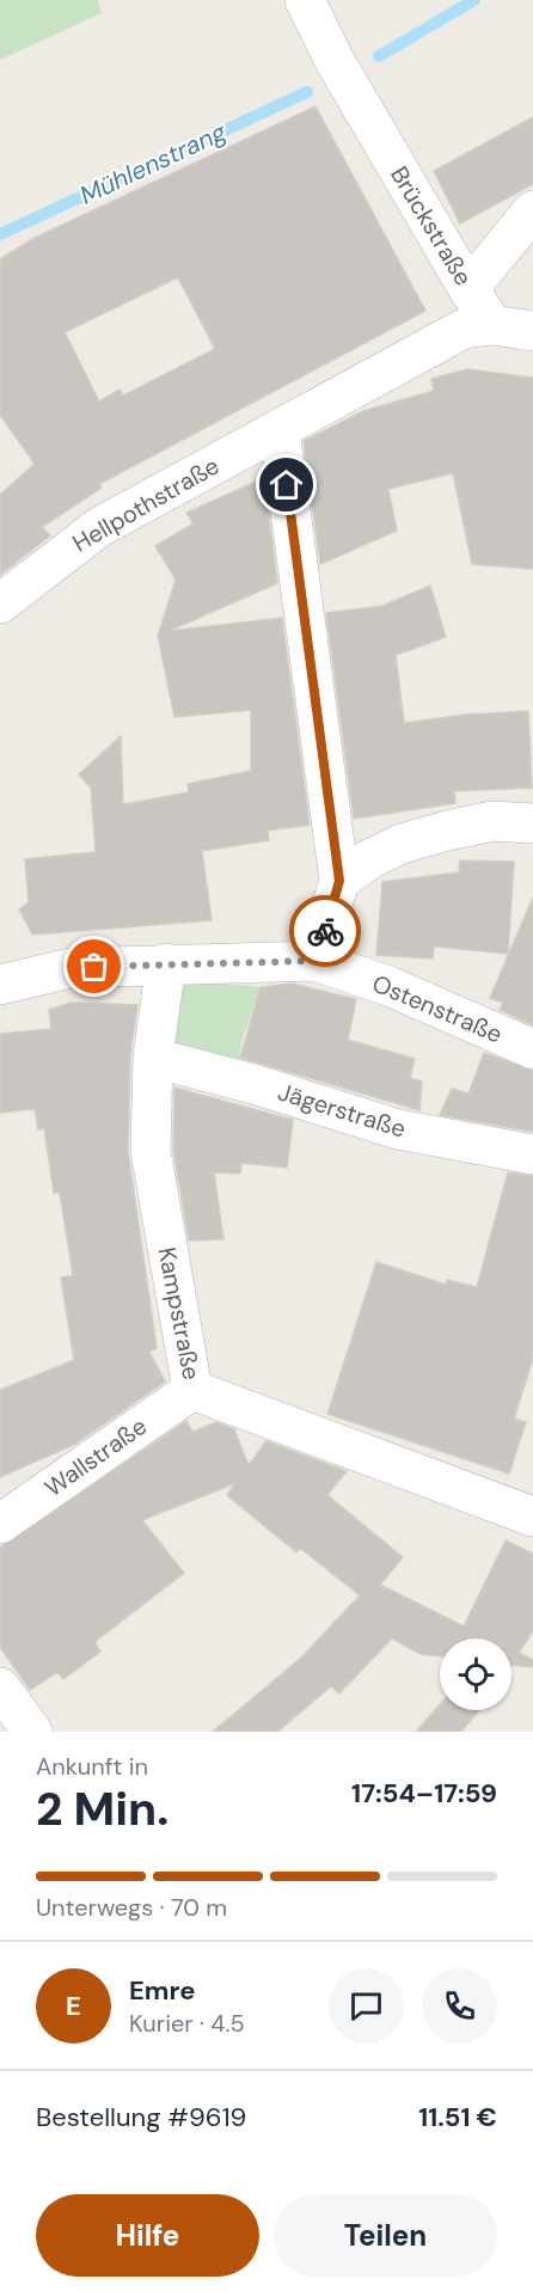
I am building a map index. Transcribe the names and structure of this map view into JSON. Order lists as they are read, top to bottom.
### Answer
{
  "streets": {
    "street": [
      "Brückstraße",
      "Hellpothstraße",
      "Ostenstraße",
      "Jägerstraße",
      "Kampstraße",
      "Wallstraße"
    ]
  },
  "crossings": [
    ["Brückstraße", "Hellpothstraße"],
    ["Ostenstraße", "Kampstraße"],
    ["Jägerstraße", "Kampstraße"],
    ["Kampstraße", "Wallstraße"]
  ],
  "water": ["Mühlenstrang"],
  "page": {
    "heading": ["2 Min.", "Ankunft in", "17:54–17:59"],
    "panel": [
      "Emre",
      "Kurier · 4.5",
      "Bestellung #9619",
      "11.51 €"
    ],
    "bar": "Unterwegs · 70 m",
    "round": "E",
    "buttons": ["Hilfe", "Teilen"]
  }
}
